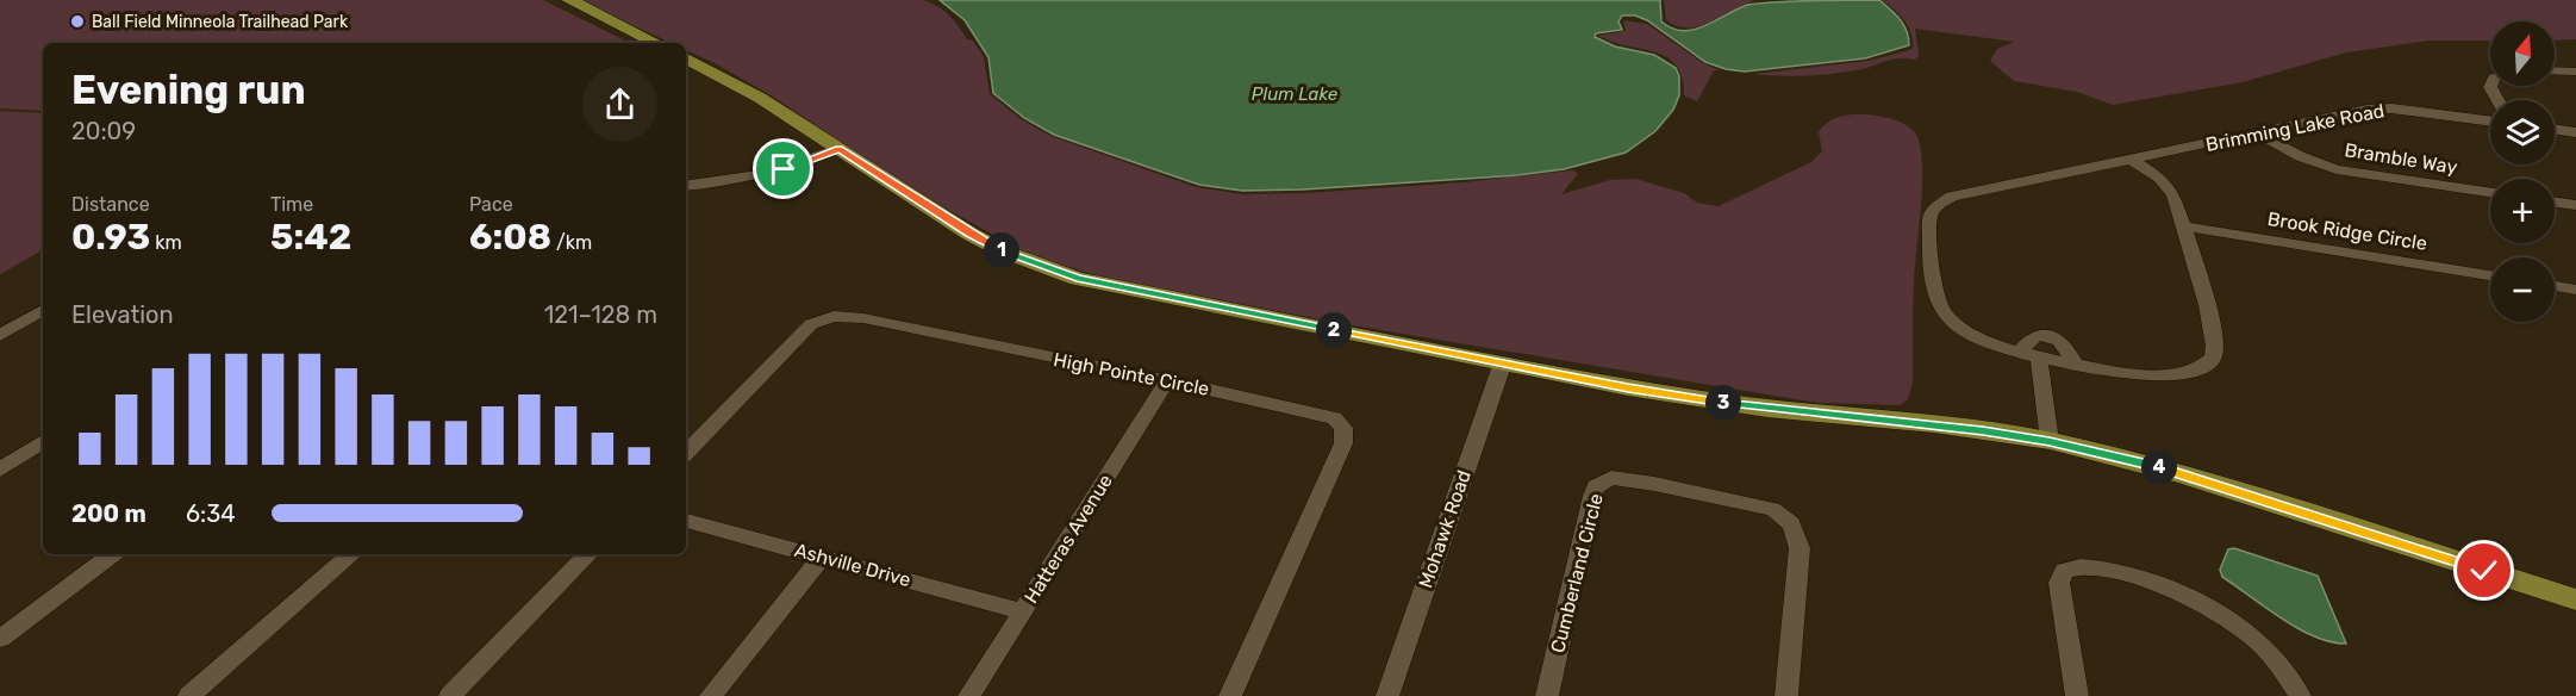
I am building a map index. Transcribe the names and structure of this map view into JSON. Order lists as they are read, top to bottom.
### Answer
{
  "streets": {
    "street": [
      "Brimming Lake Road",
      "Bramble Way",
      "Brook Ridge Circle",
      "High Pointe Circle",
      "Mohawk Road",
      "Hatteras Avenue",
      "Ashville Drive",
      "Cumberland Circle"
    ]
  },
  "crossings": [
    ["Brimming Lake Road", "Bramble Way"],
    ["Brimming Lake Road", "Brook Ridge Circle"],
    ["High Pointe Circle", "Hatteras Avenue"],
    ["Hatteras Avenue", "Ashville Drive"]
  ],
  "water": ["Plum Lake"],
  "places": ["Ball Field Minneola Trailhead Park"],
  "north": "top",
  "page": {
    "map_buttons": ["+", "−"],
    "heading": ["Evening run", "20:09"],
    "stats": [
      ["Distance", "0.93 km"],
      ["Time", "5:42"],
      ["Pace", "6:08 /km"]
    ],
    "pins": [
      "1",
      "2",
      "3",
      "4"
    ],
    "chart": ["Elevation", "121–128 m"],
    "list": [
      {
        "name": "200 m",
        "note": "6:34"
      }
    ]
  }
}
